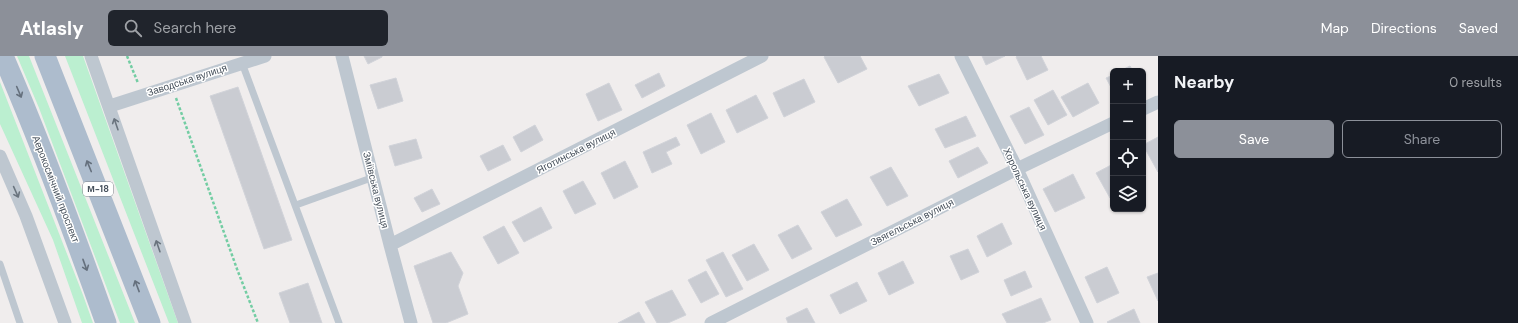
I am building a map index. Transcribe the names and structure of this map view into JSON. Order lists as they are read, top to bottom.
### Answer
{
  "streets": {
    "main road": ["Аерокосмічний проспект", "М-18"],
    "street": [
      "Заводська вулиця",
      "Яготинська вулиця",
      "Хорольська вулиця",
      "Зміївська вулиця",
      "Звягельська вулиця"
    ]
  },
  "crossings": [
    ["Яготинська вулиця", "Зміївська вулиця"],
    ["Хорольська вулиця", "Звягельська вулиця"]
  ],
  "page": {
    "header": "Atlasly",
    "search": "Search here",
    "nav": ["Map", "Directions", "Saved"],
    "heading": ["Nearby", "0 results"],
    "map_buttons": ["+", "−"],
    "buttons": ["Save", "Share"]
  }
}
